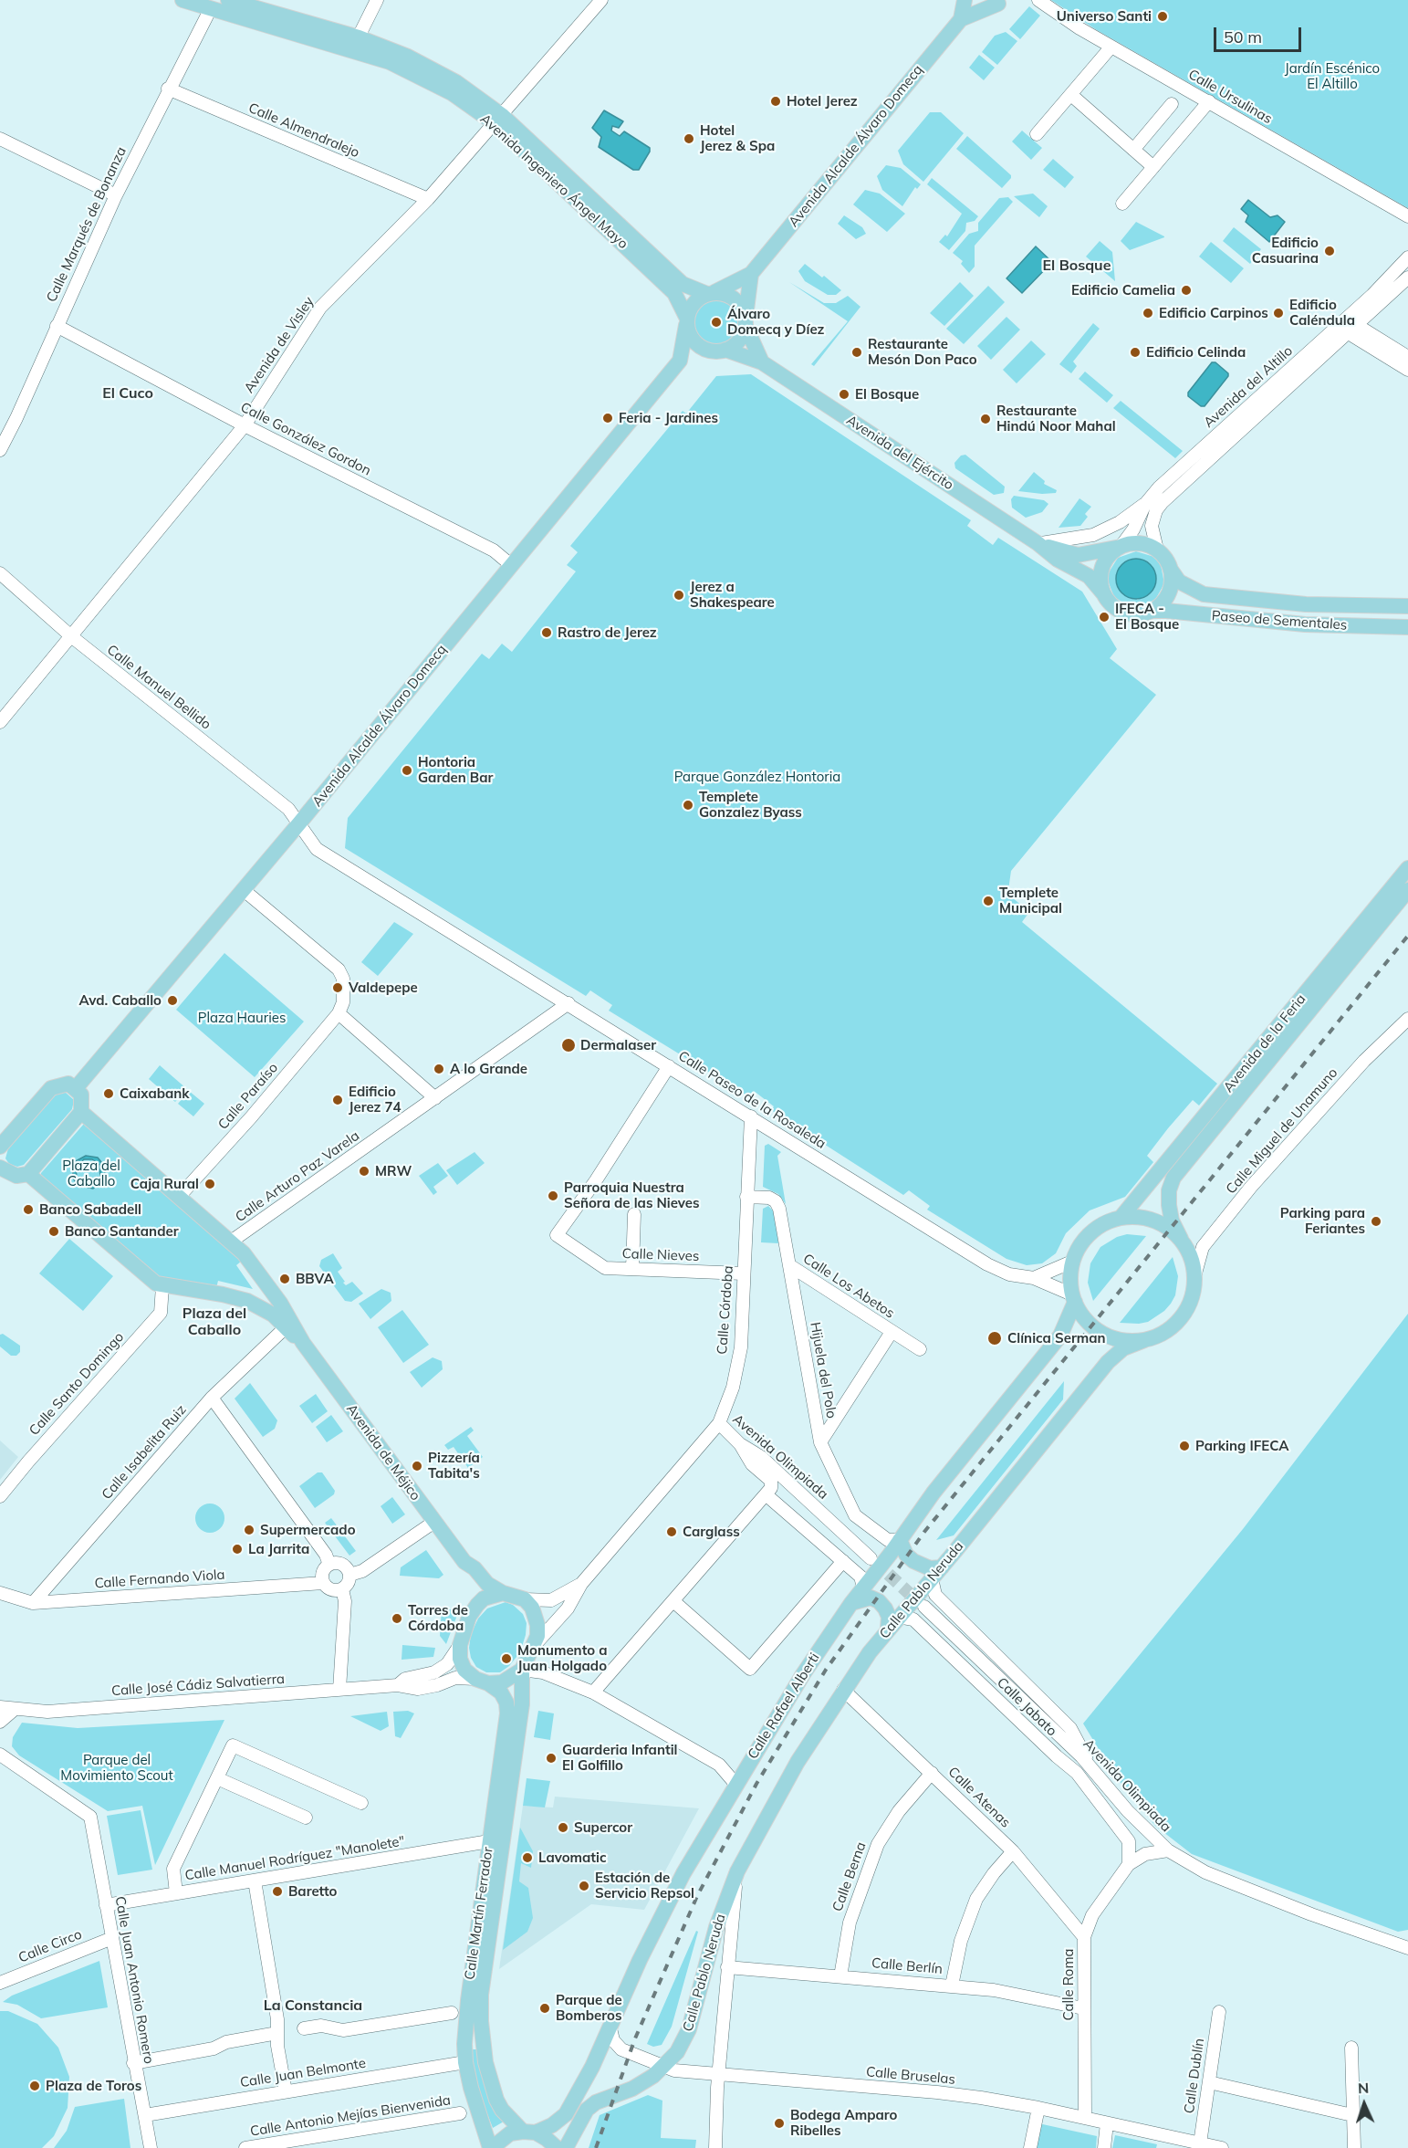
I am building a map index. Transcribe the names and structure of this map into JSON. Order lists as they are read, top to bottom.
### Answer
{
  "streets": {
    "main road": [
      "Avenida Alcalde Álvaro Domecq",
      "Avenida Ingeniero Ángel Mayo",
      "Avenida del Ejército",
      "Paseo de Sementales",
      "Avenida de la Feria",
      "Avenida de Méjico",
      "Calle Pablo Neruda",
      "Calle Rafael Alberti",
      "Calle Martín Ferrador"
    ],
    "street": [
      "Calle Ursulinas",
      "Calle Almendralejo",
      "Calle Marqués de Bonanza",
      "Avenida de Visley",
      "Avenida del Altillo",
      "Calle González Gordon",
      "Calle Manuel Bellido",
      "Calle Paraíso",
      "Calle Paseo de la Rosaleda",
      "Calle Miguel de Unamuno",
      "Calle Arturo Paz Varela",
      "Calle Nieves",
      "Calle Los Abetos",
      "Calle Córdoba",
      "Hijuela del Polo",
      "Calle Santo Domingo",
      "Calle Isabelita Ruiz",
      "Avenida Olimpiada",
      "Calle Fernando Viola",
      "Calle José Cádiz Salvatierra",
      "Calle Jabato",
      "Calle Atenas",
      "Calle Manuel Rodríguez \"Manolete\"",
      "Calle Berna",
      "Calle Circo",
      "Calle Berlín",
      "Calle Juan Antonio Romero",
      "Calle Roma",
      "Calle Juan Belmonte",
      "Calle Bruselas",
      "Calle Dublín",
      "Calle Antonio Mejías Bienvenida"
    ]
  },
  "crossings": [
    ["Calle Almendralejo", "Calle Marqués de Bonanza"],
    ["Calle Almendralejo", "Avenida de Visley"],
    ["Avenida Alcalde Álvaro Domecq", "Avenida Ingeniero Ángel Mayo"],
    ["Avenida Alcalde Álvaro Domecq", "Calle González Gordon"],
    ["Avenida Alcalde Álvaro Domecq", "Avenida del Ejército"],
    ["Avenida Alcalde Álvaro Domecq", "Calle Manuel Bellido"],
    ["Avenida Alcalde Álvaro Domecq", "Calle Paraíso"],
    ["Avenida Alcalde Álvaro Domecq", "Calle Paseo de la Rosaleda"],
    ["Avenida Ingeniero Ángel Mayo", "Calle Marqués de Bonanza"],
    ["Avenida Ingeniero Ángel Mayo", "Avenida de Visley"],
    ["Avenida Ingeniero Ángel Mayo", "Avenida del Ejército"],
    ["Calle Marqués de Bonanza", "Calle González Gordon"],
    ["Avenida de Visley", "Calle González Gordon"],
    ["Avenida de Visley", "Calle Manuel Bellido"],
    ["Avenida del Altillo", "Avenida del Ejército"],
    ["Avenida del Altillo", "Paseo de Sementales"],
    ["Avenida del Ejército", "Paseo de Sementales"],
    ["Calle Manuel Bellido", "Calle Paseo de la Rosaleda"],
    ["Avenida de la Feria", "Calle Paseo de la Rosaleda"],
    ["Avenida de la Feria", "Calle Miguel de Unamuno"],
    ["Avenida de la Feria", "Calle Pablo Neruda"],
    ["Avenida de la Feria", "Calle Rafael Alberti"],
    ["Calle Paseo de la Rosaleda", "Calle Miguel de Unamuno"],
    ["Calle Paseo de la Rosaleda", "Calle Arturo Paz Varela"],
    ["Calle Paseo de la Rosaleda", "Calle Nieves"],
    ["Calle Paseo de la Rosaleda", "Calle Córdoba"],
    ["Calle Paseo de la Rosaleda", "Calle Pablo Neruda"],
    ["Calle Paseo de la Rosaleda", "Calle Rafael Alberti"],
    ["Calle Miguel de Unamuno", "Calle Pablo Neruda"],
    ["Calle Miguel de Unamuno", "Calle Rafael Alberti"],
    ["Calle Nieves", "Calle Córdoba"],
    ["Calle Los Abetos", "Hijuela del Polo"],
    ["Calle Córdoba", "Hijuela del Polo"],
    ["Calle Córdoba", "Avenida de Méjico"],
    ["Calle Córdoba", "Avenida Olimpiada"],
    ["Calle Córdoba", "Calle José Cádiz Salvatierra"],
    ["Calle Córdoba", "Calle Martín Ferrador"],
    ["Hijuela del Polo", "Calle Rafael Alberti"],
    ["Calle Isabelita Ruiz", "Calle Fernando Viola"],
    ["Avenida de Méjico", "Calle José Cádiz Salvatierra"],
    ["Avenida de Méjico", "Calle Martín Ferrador"],
    ["Calle Pablo Neruda", "Calle Rafael Alberti"],
    ["Calle Pablo Neruda", "Calle Jabato"],
    ["Calle Pablo Neruda", "Calle Atenas"],
    ["Calle Pablo Neruda", "Calle Berlín"],
    ["Calle Pablo Neruda", "Calle Bruselas"],
    ["Calle José Cádiz Salvatierra", "Calle Martín Ferrador"],
    ["Calle Rafael Alberti", "Calle Martín Ferrador"],
    ["Calle Rafael Alberti", "Calle Bruselas"],
    ["Calle Jabato", "Calle Roma"],
    ["Calle Atenas", "Calle Berna"],
    ["Calle Atenas", "Calle Roma"],
    ["Calle Manuel Rodríguez \"Manolete\"", "Calle Martín Ferrador"],
    ["Calle Manuel Rodríguez \"Manolete\"", "Calle Juan Antonio Romero"],
    ["Calle Berna", "Calle Berlín"],
    ["Calle Martín Ferrador", "Calle Juan Belmonte"],
    ["Calle Circo", "Calle Juan Antonio Romero"],
    ["Calle Berlín", "Calle Roma"],
    ["Calle Juan Antonio Romero", "Calle Juan Belmonte"],
    ["Calle Roma", "Calle Bruselas"],
    ["Calle Bruselas", "Calle Dublín"]
  ],
  "districts": [
    "El Bosque",
    "El Cuco",
    "Plaza del Caballo",
    "La Constancia"
  ],
  "parks": [
    "Jardín Escénico El Altillo",
    "Parque González Hontoria",
    "Plaza Hauries",
    "Plaza del Caballo",
    "Parque del Movimiento Scout"
  ],
  "places": [
    "Universo Santi",
    "Hotel Jerez",
    "Hotel Jerez & Spa",
    "Edificio Casuarina",
    "Edificio Camelia",
    "Edificio Carpinos",
    "Edificio Caléndula",
    "Álvaro Domecq y Díez",
    "Restaurante Mesón Don Paco",
    "Edificio Celinda",
    "El Bosque",
    "Feria - Jardines",
    "Restaurante Hindú Noor Mahal",
    "Jerez a Shakespeare",
    "IFECA - El Bosque",
    "Rastro de Jerez",
    "Hontoria Garden Bar",
    "Templete Gonzalez Byass",
    "Templete Municipal",
    "Valdepepe",
    "Avd. Caballo",
    "Dermalaser",
    "A lo Grande",
    "Caixabank",
    "Edificio Jerez 74",
    "MRW",
    "Caja Rural",
    "Parroquia Nuestra Señora de las Nieves",
    "Banco Sabadell",
    "Parking para Feriantes",
    "Banco Santander",
    "BBVA",
    "Clínica Serman",
    "Parking IFECA",
    "Pizzería Tabita's",
    "Supermercado",
    "Carglass",
    "La Jarrita",
    "Torres de Córdoba",
    "Monumento a Juan Holgado",
    "Guarderia Infantil El Golfillo",
    "Supercor",
    "Lavomatic",
    "Estación de Servicio Repsol",
    "Baretto",
    "Parque de Bomberos",
    "Plaza de Toros",
    "Bodega Amparo Ribelles"
  ],
  "scale_bar": "50 m",
  "north": "top"
}
